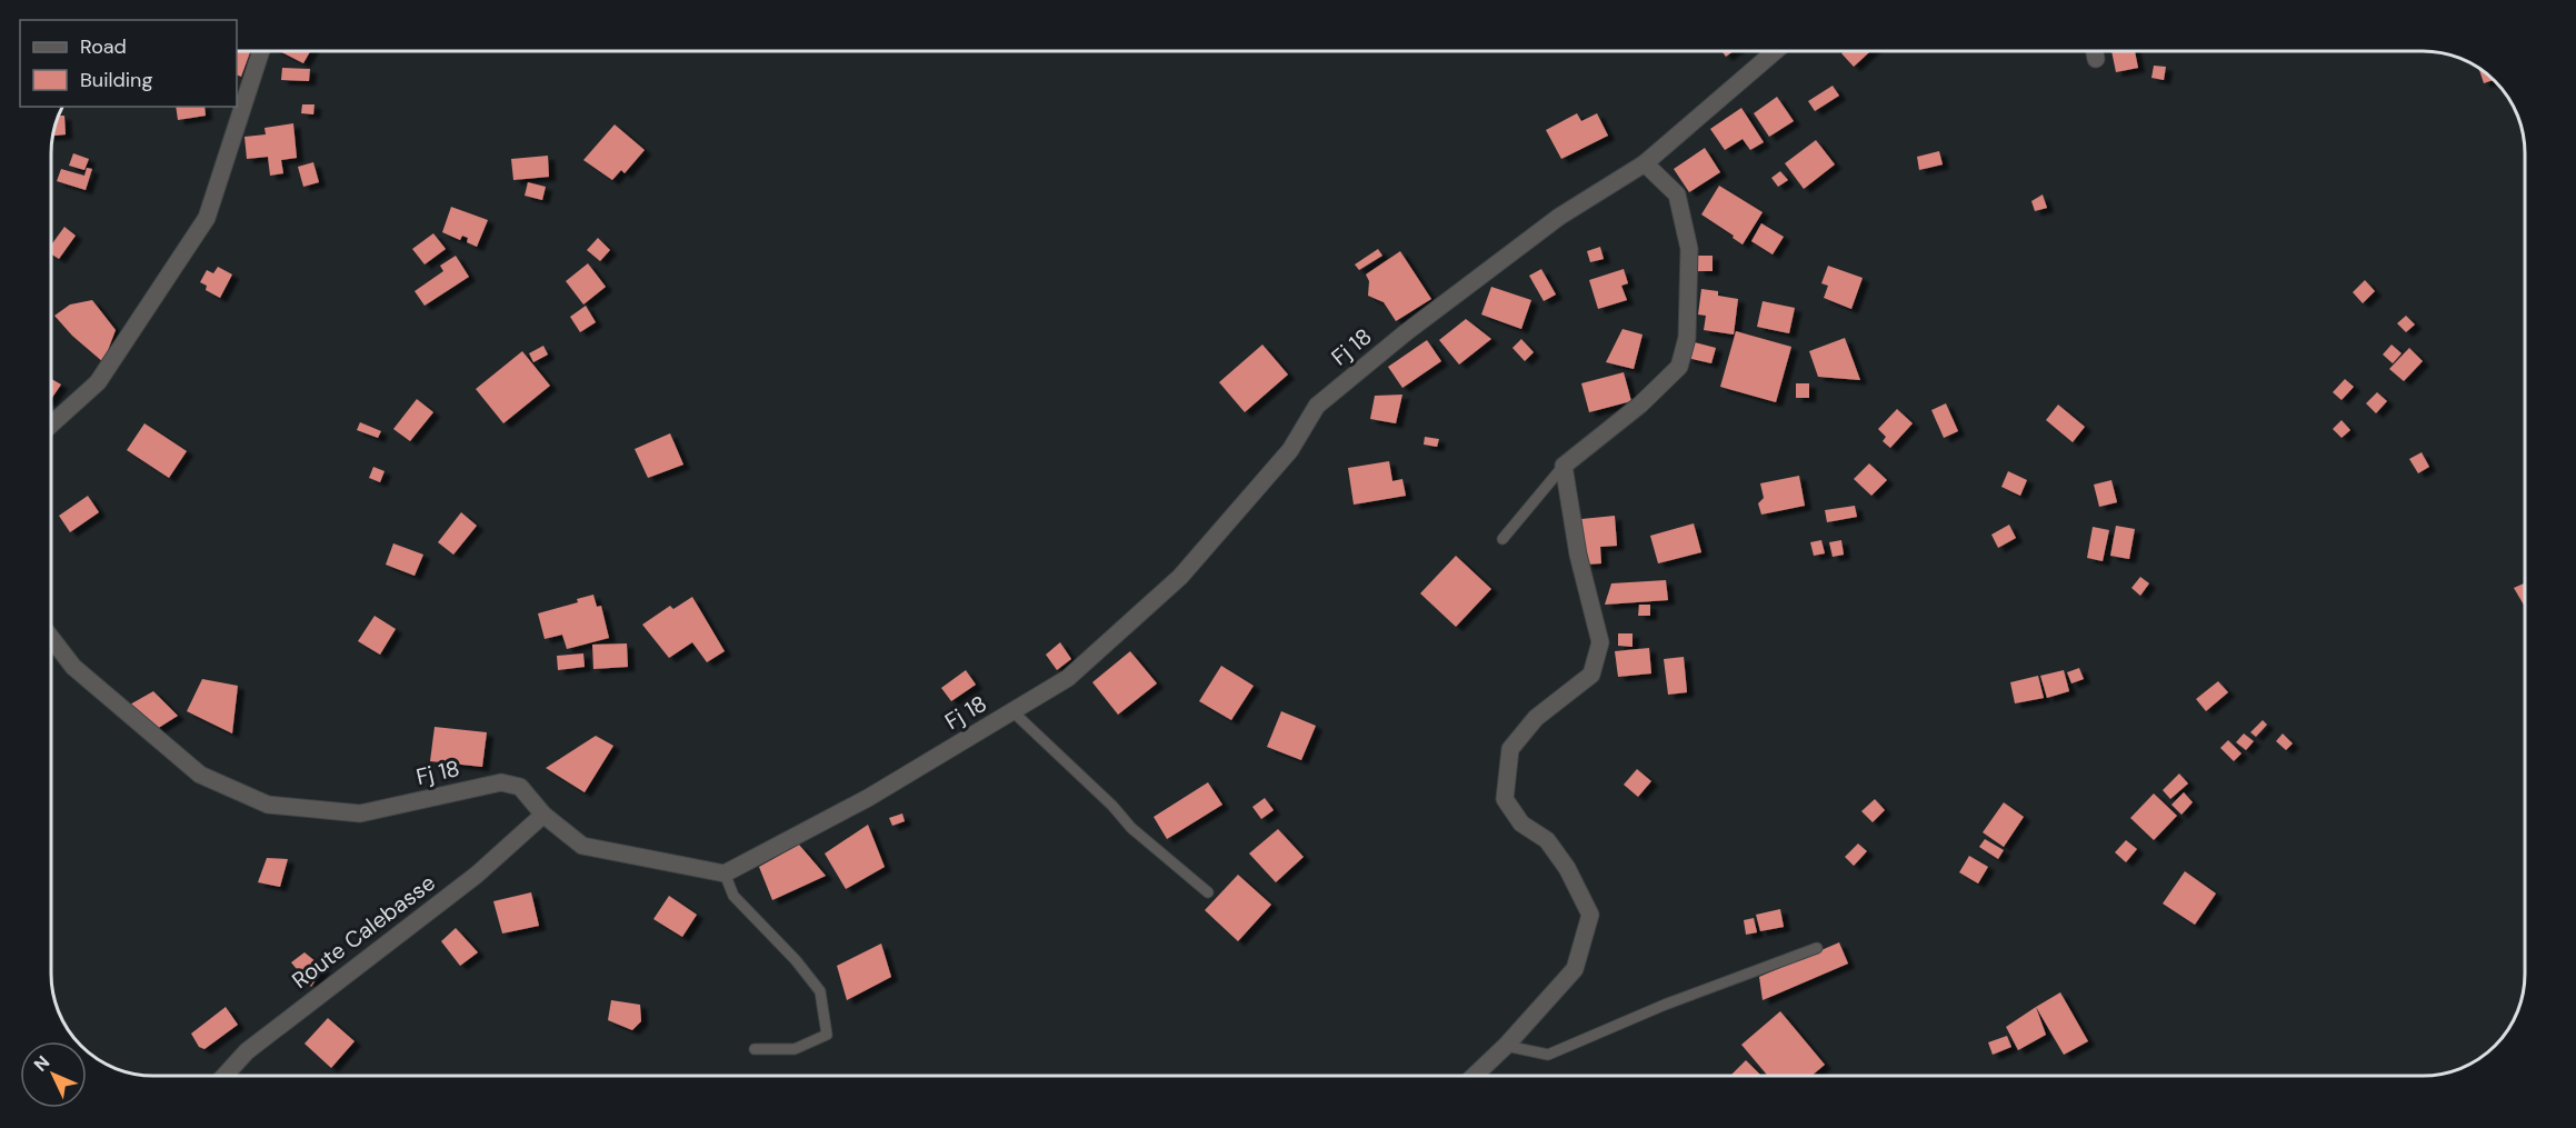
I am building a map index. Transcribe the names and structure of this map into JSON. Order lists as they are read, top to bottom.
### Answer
{
  "streets": {
    "street": ["Fj 18", "Route Calebasse"]
  },
  "crossings": [
    ["Fj 18", "Route Calebasse"]
  ],
  "legend": ["Road", "Building"],
  "north": "top left"
}
